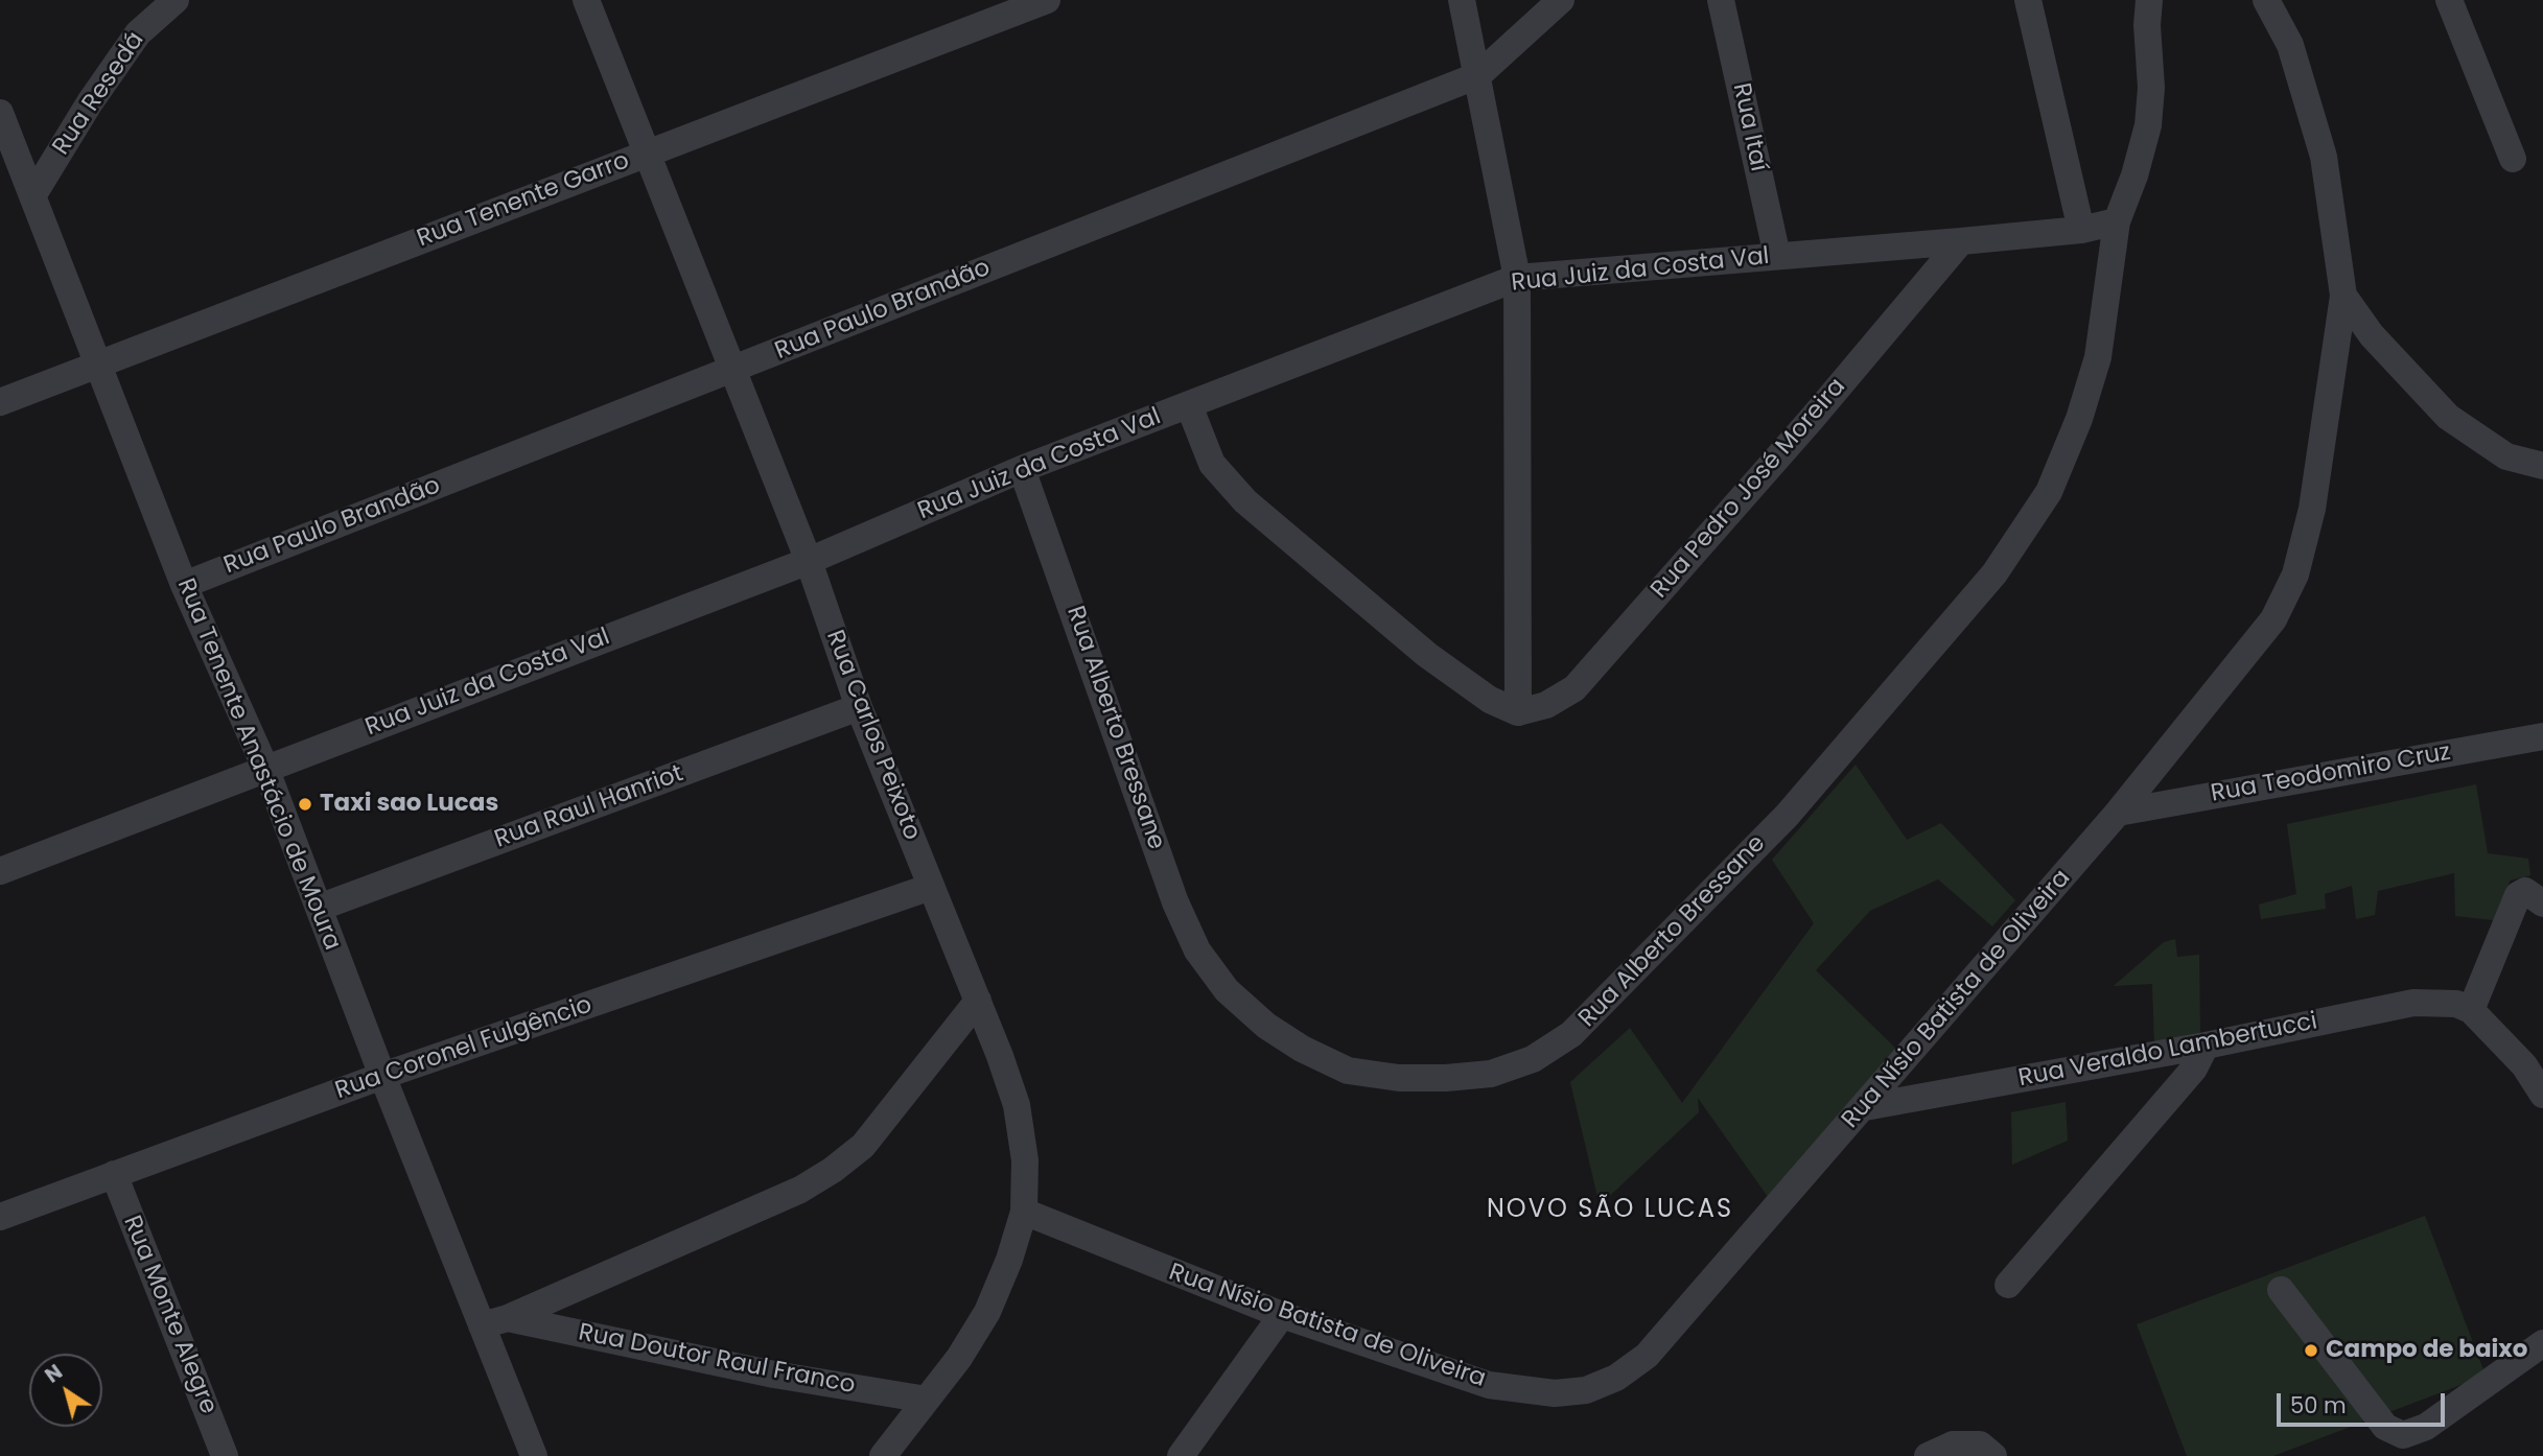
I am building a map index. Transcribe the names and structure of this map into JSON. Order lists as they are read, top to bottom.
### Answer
{
  "streets": {
    "street": [
      "Rua Resedá",
      "Rua Itaí",
      "Rua Tenente Garro",
      "Rua Juiz da Costa Val",
      "Rua Paulo Brandão",
      "Rua Pedro José Moreira",
      "Rua Alberto Bressane",
      "Rua Carlos Peixoto",
      "Rua Tenente Anastácio de Moura",
      "Rua Teodomiro Cruz",
      "Rua Raul Hanriot",
      "Rua Nísio Batista de Oliveira",
      "Rua Coronel Fulgêncio",
      "Rua Veraldo Lambertucci",
      "Rua Monte Alegre",
      "Rua Doutor Raul Franco"
    ]
  },
  "crossings": [
    ["Rua Resedá", "Rua Tenente Anastácio de Moura"],
    ["Rua Itaí", "Rua Juiz da Costa Val"],
    ["Rua Tenente Garro", "Rua Carlos Peixoto"],
    ["Rua Tenente Garro", "Rua Tenente Anastácio de Moura"],
    ["Rua Juiz da Costa Val", "Rua Pedro José Moreira"],
    ["Rua Juiz da Costa Val", "Rua Alberto Bressane"],
    ["Rua Juiz da Costa Val", "Rua Carlos Peixoto"],
    ["Rua Juiz da Costa Val", "Rua Tenente Anastácio de Moura"],
    ["Rua Paulo Brandão", "Rua Carlos Peixoto"],
    ["Rua Paulo Brandão", "Rua Tenente Anastácio de Moura"],
    ["Rua Carlos Peixoto", "Rua Raul Hanriot"],
    ["Rua Carlos Peixoto", "Rua Nísio Batista de Oliveira"],
    ["Rua Carlos Peixoto", "Rua Coronel Fulgêncio"],
    ["Rua Carlos Peixoto", "Rua Doutor Raul Franco"],
    ["Rua Tenente Anastácio de Moura", "Rua Raul Hanriot"],
    ["Rua Tenente Anastácio de Moura", "Rua Coronel Fulgêncio"],
    ["Rua Tenente Anastácio de Moura", "Rua Doutor Raul Franco"],
    ["Rua Teodomiro Cruz", "Rua Nísio Batista de Oliveira"],
    ["Rua Nísio Batista de Oliveira", "Rua Veraldo Lambertucci"],
    ["Rua Coronel Fulgêncio", "Rua Monte Alegre"]
  ],
  "districts": ["NOVO SÃO LUCAS"],
  "places": ["Taxi sao Lucas", "Campo de baixo"],
  "scale_bar": "50 m",
  "north": "top left"
}
